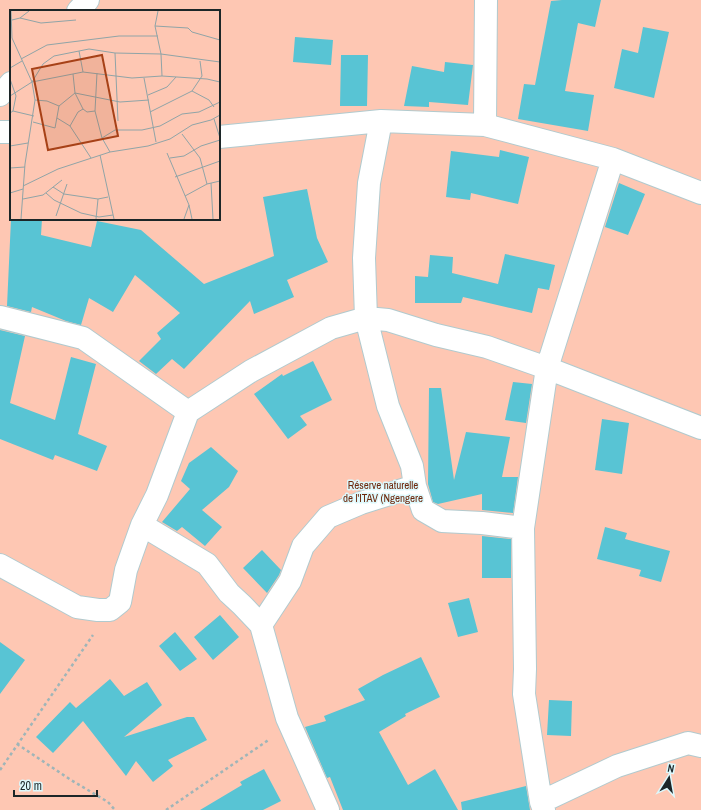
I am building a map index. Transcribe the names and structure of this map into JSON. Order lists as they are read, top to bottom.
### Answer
{
  "parks": ["Réserve naturelle de l'ITAV (Ngengere"],
  "scale_bar": "20 m",
  "north": "top"
}
